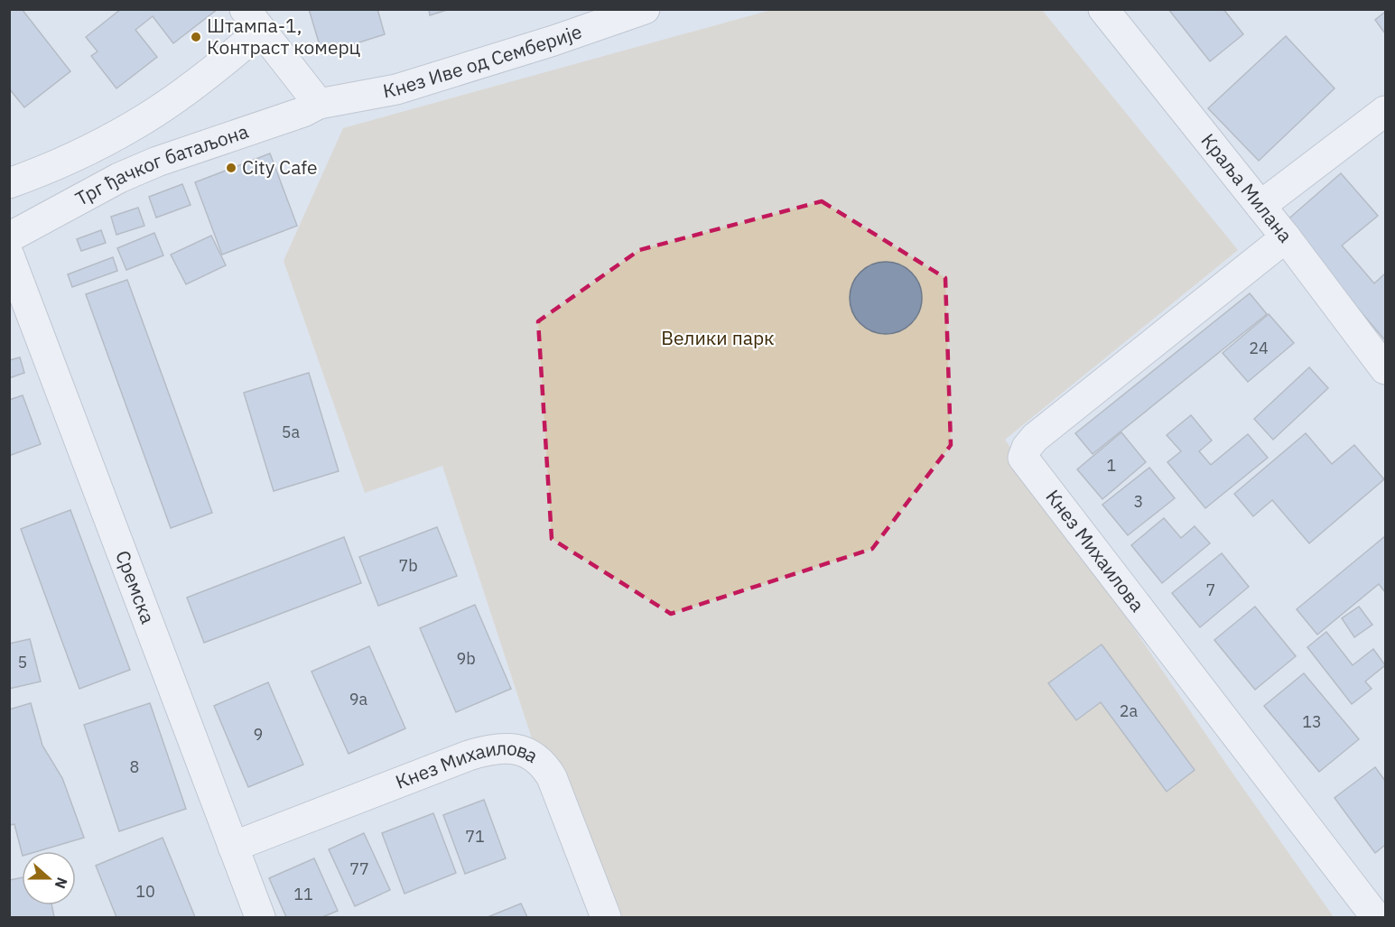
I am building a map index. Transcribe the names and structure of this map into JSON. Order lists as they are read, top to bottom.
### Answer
{
  "streets": {
    "street": [
      "Кнез Иве од Семберије",
      "Трг ђачког батаљона",
      "Краља Милана",
      "Кнез Михаилова",
      "Сремска"
    ]
  },
  "crossings": [
    ["Кнез Иве од Семберије", "Трг ђачког батаљона"],
    ["Краља Милана", "Кнез Михаилова"],
    ["Кнез Михаилова", "Сремска"]
  ],
  "parks": ["Велики парк"],
  "places": ["Штампа-1, Контраст комерц", "City Cafe"],
  "house_numbers": [
    "24",
    "5a",
    "1",
    "3",
    "7b",
    "7",
    "9b",
    "5",
    "9a",
    "2a",
    "13",
    "9",
    "8",
    "71",
    "77",
    "10",
    "11"
  ],
  "north": "right"
}
